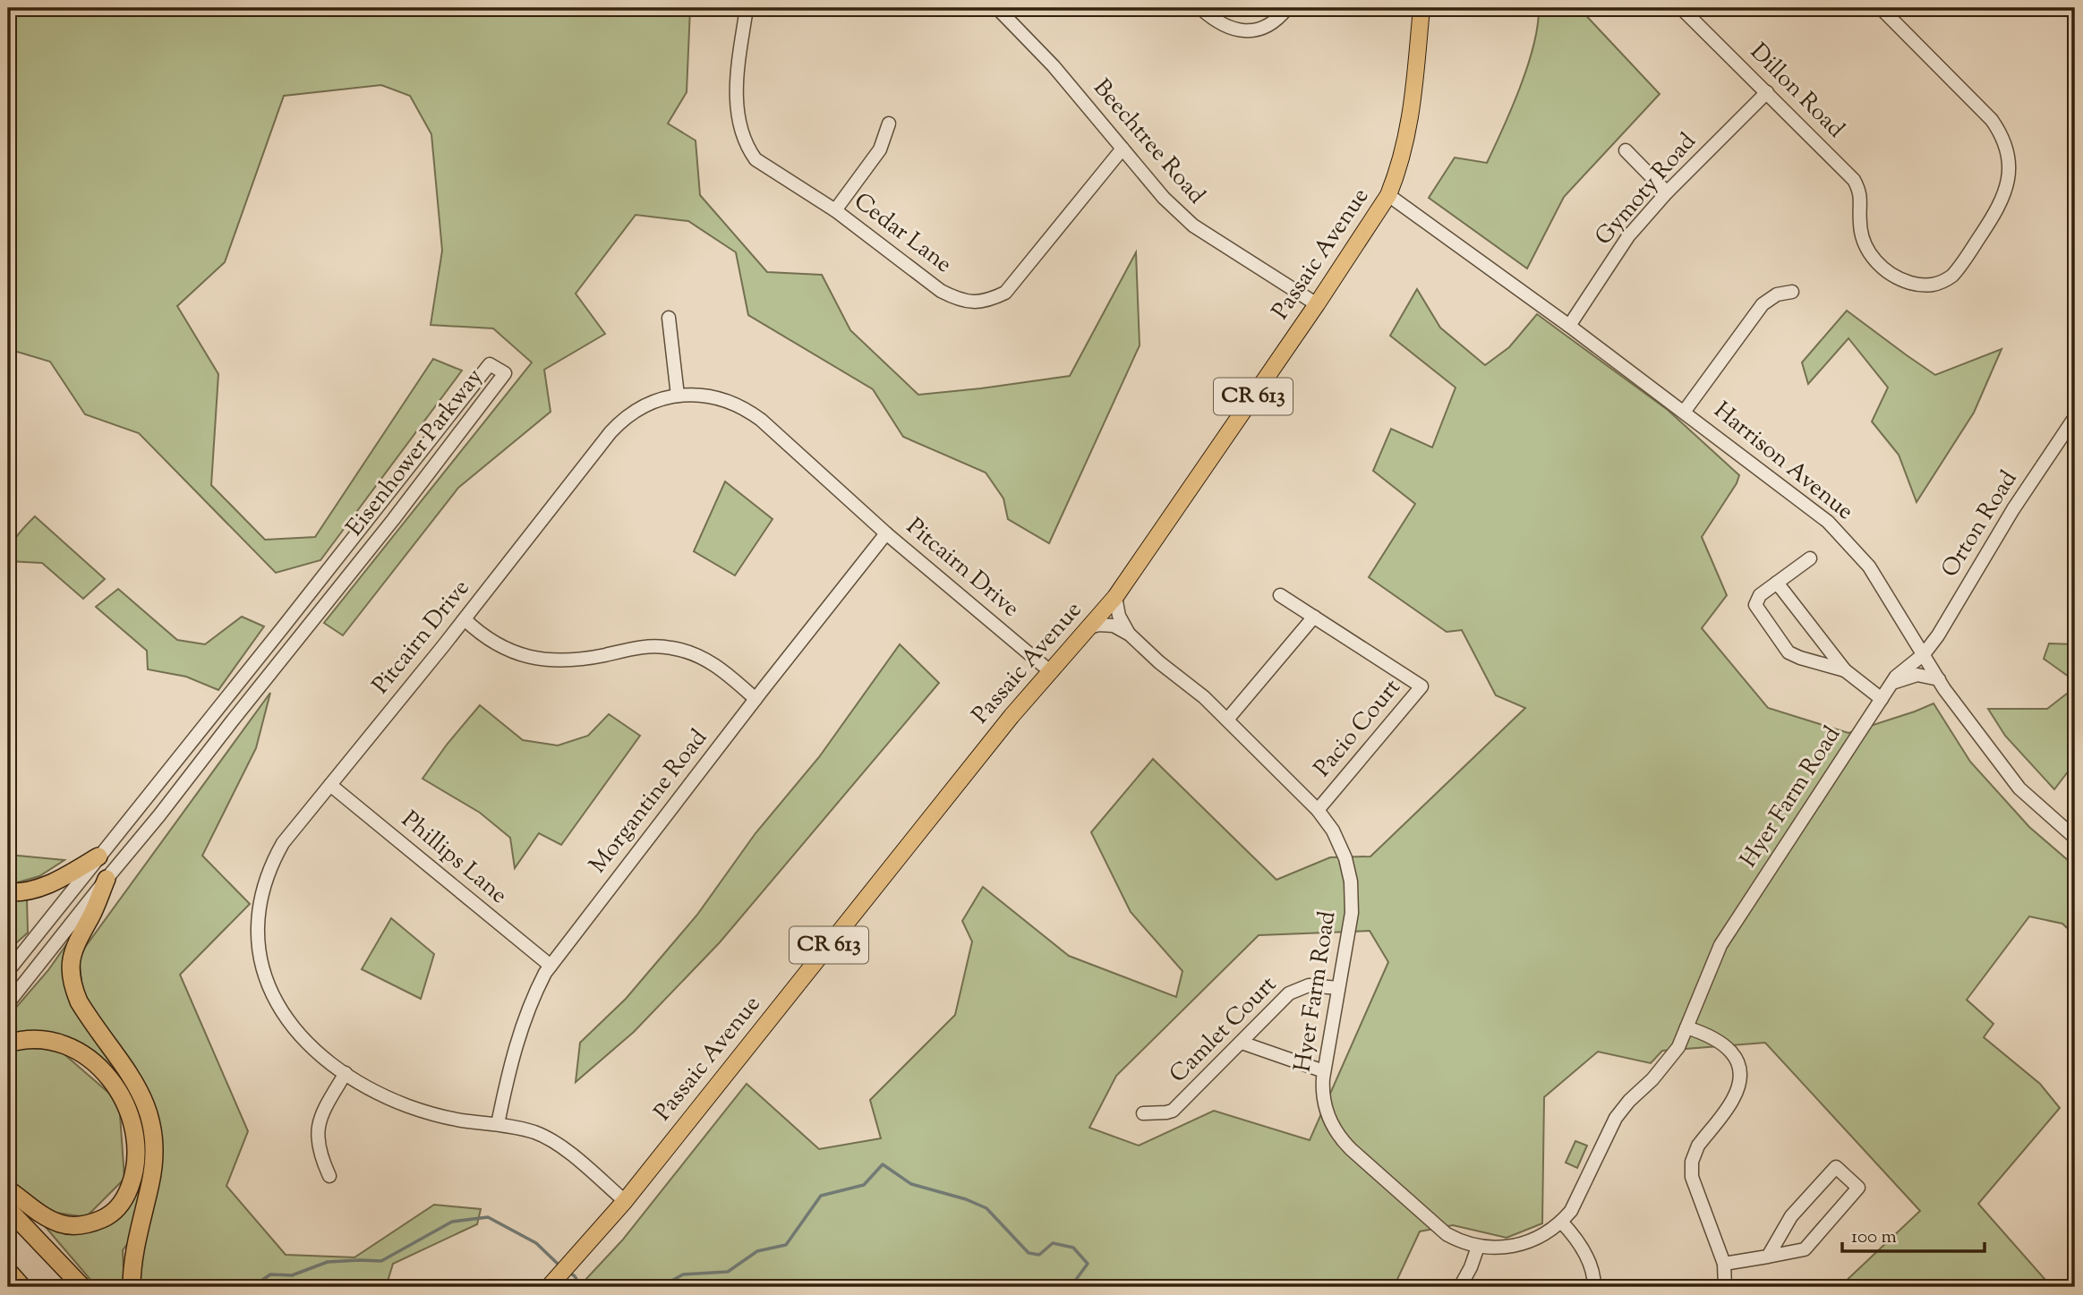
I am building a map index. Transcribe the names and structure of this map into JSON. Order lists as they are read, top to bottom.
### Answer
{
  "streets": {
    "main road": ["Passaic Avenue", "CR 613"],
    "street": [
      "Dillon Road",
      "Beechtree Road",
      "Gymoty Road",
      "Cedar Lane",
      "Eisenhower Parkway",
      "Harrison Avenue",
      "Orton Road",
      "Pitcairn Drive",
      "Pacio Court",
      "Hyer Farm Road",
      "Morgantine Road",
      "Phillips Lane",
      "Camlet Court"
    ]
  },
  "crossings": [
    ["Dillon Road", "Gymoty Road"],
    ["Beechtree Road", "Cedar Lane"],
    ["Beechtree Road", "Passaic Avenue"],
    ["Gymoty Road", "Harrison Avenue"],
    ["Passaic Avenue", "Harrison Avenue"],
    ["Passaic Avenue", "Pitcairn Drive"],
    ["Passaic Avenue", "Hyer Farm Road"],
    ["Harrison Avenue", "Orton Road"],
    ["Harrison Avenue", "Hyer Farm Road"],
    ["Orton Road", "Hyer Farm Road"],
    ["Pitcairn Drive", "Morgantine Road"],
    ["Pitcairn Drive", "Phillips Lane"],
    ["Pacio Court", "Hyer Farm Road"],
    ["Hyer Farm Road", "Camlet Court"],
    ["Morgantine Road", "Phillips Lane"]
  ],
  "scale_bar": "100 m"
}
